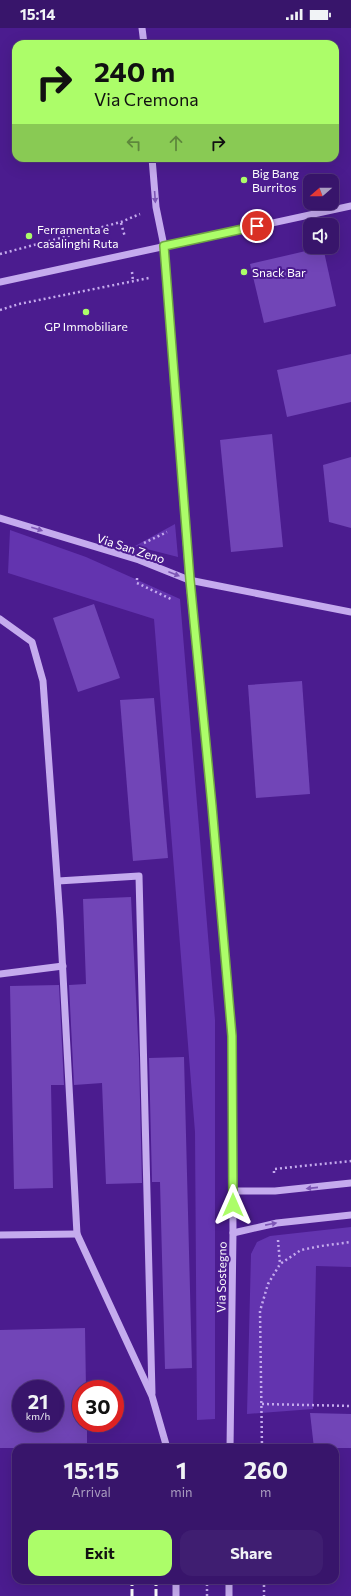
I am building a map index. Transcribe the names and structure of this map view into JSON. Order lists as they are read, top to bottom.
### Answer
{
  "streets": {
    "street": ["Via San Zeno", "Via Sostegno"]
  },
  "crossings": [
    ["Via San Zeno", "Via Sostegno"]
  ],
  "one_way": ["Via San Zeno"],
  "places": [
    "Big Bang Burritos",
    "Ferramenta e casalinghi Ruta",
    "Snack Bar",
    "GP Immobiliare"
  ],
  "north": "left",
  "page": {
    "status": "15:14",
    "turn": ["240 m", "Via Cremona"],
    "speed": "21 km/h",
    "limit": "30",
    "eta": [
      "15:15",
      "Arrival",
      "1",
      "min",
      "260",
      "m"
    ],
    "buttons": ["Exit", "Share"]
  }
}
